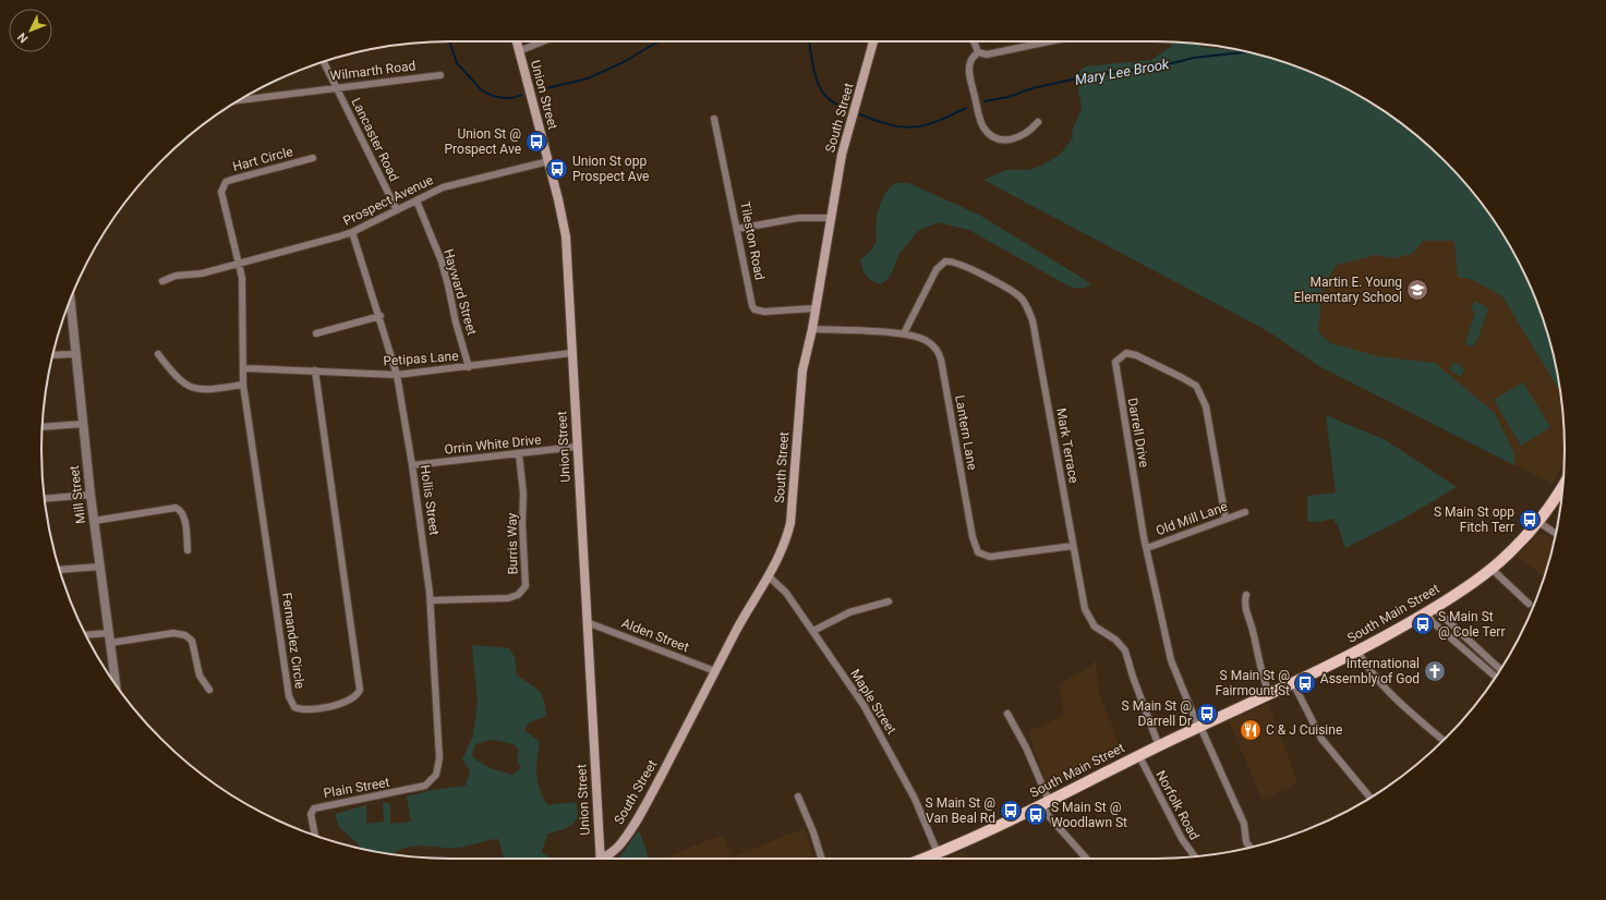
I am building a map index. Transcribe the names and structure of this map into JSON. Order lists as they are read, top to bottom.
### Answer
{
  "streets": {
    "main road": ["Union Street", "South Street", "South Main Street"],
    "street": [
      "Wilmarth Road",
      "Lancaster Road",
      "Hart Circle",
      "Prospect Avenue",
      "Tileston Road",
      "Hayward Street",
      "Petipas Lane",
      "Lantern Lane",
      "Darrell Drive",
      "Orrin White Drive",
      "Mark Terrace",
      "Mill Street",
      "Hollis Street",
      "Old Mill Lane",
      "Burris Way",
      "Alden Street",
      "Fernandez Circle",
      "Maple Street",
      "Plain Street",
      "Norfolk Road"
    ]
  },
  "crossings": [
    ["Wilmarth Road", "Lancaster Road"],
    ["Union Street", "Prospect Avenue"],
    ["Union Street", "Petipas Lane"],
    ["Union Street", "Orrin White Drive"],
    ["Union Street", "Alden Street"],
    ["South Street", "Tileston Road"],
    ["South Street", "Lantern Lane"],
    ["South Street", "Alden Street"],
    ["South Street", "Maple Street"],
    ["Lancaster Road", "Prospect Avenue"],
    ["Hart Circle", "Prospect Avenue"],
    ["Hart Circle", "Fernandez Circle"],
    ["Prospect Avenue", "Hayward Street"],
    ["Prospect Avenue", "Hollis Street"],
    ["Prospect Avenue", "Fernandez Circle"],
    ["Hayward Street", "Petipas Lane"],
    ["Petipas Lane", "Hollis Street"],
    ["Petipas Lane", "Fernandez Circle"],
    ["Lantern Lane", "Mark Terrace"],
    ["Darrell Drive", "Old Mill Lane"],
    ["Darrell Drive", "South Main Street"],
    ["Orrin White Drive", "Hollis Street"],
    ["Orrin White Drive", "Burris Way"],
    ["Mark Terrace", "South Main Street"],
    ["Hollis Street", "Burris Way"],
    ["Hollis Street", "Plain Street"],
    ["South Main Street", "Maple Street"],
    ["South Main Street", "Norfolk Road"]
  ],
  "water": ["Mary Lee Brook"],
  "places": {
    "bus stop": [
      "Union St @ Prospect Ave",
      "Union St opp Prospect Ave",
      "S Main St opp Fitch Terr",
      "S Main St @ Cole Terr",
      "S Main St @ Fairmount St",
      "S Main St @ Darrell Dr",
      "S Main St @ Van Beal Rd",
      "S Main St @ Woodlawn St"
    ],
    "school or university": ["Martin E. Young Elementary School"],
    "church": ["International Assembly of God"],
    "restaurant": ["C & J Cuisine"]
  },
  "north": "bottom left"
}
